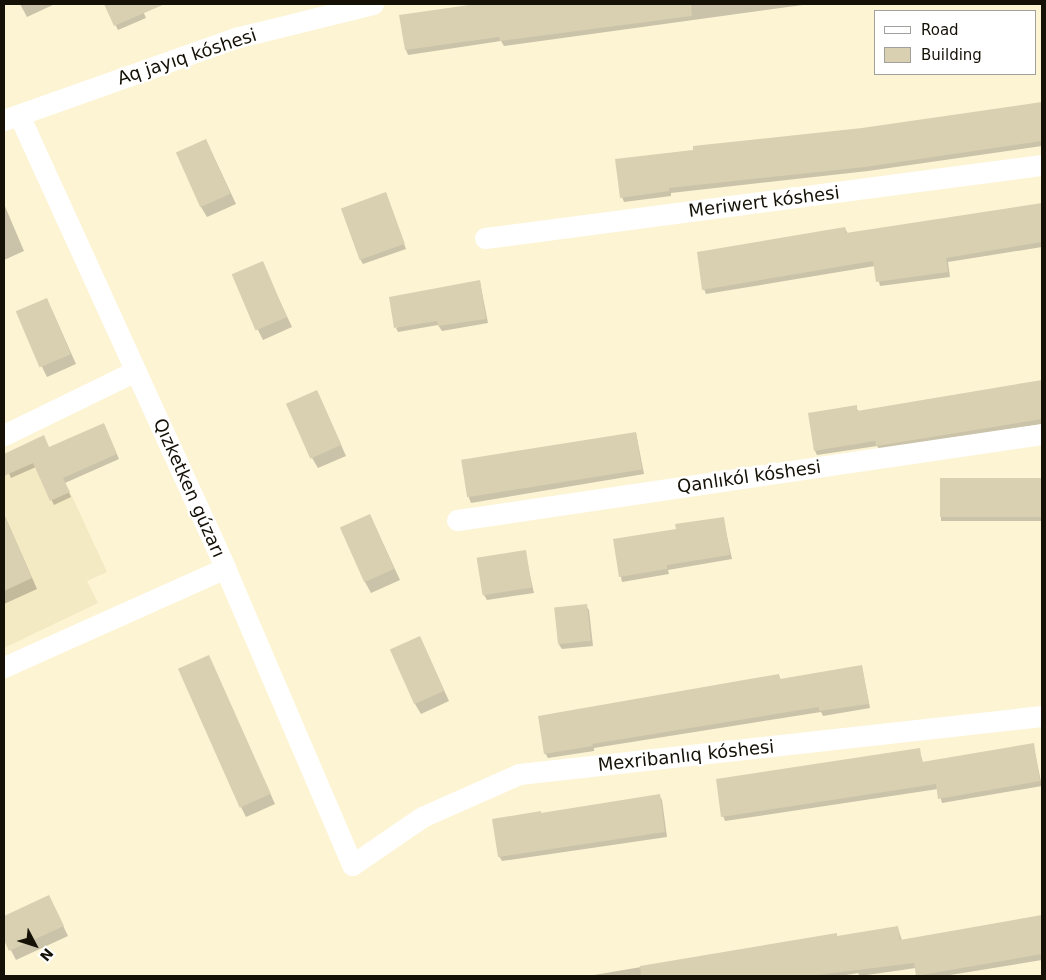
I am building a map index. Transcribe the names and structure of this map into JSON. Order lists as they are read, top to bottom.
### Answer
{
  "streets": {
    "street": [
      "Aq jayıq kóshesi",
      "Meriwert kóshesi",
      "Qanlıkól kóshesi",
      "Qızketken gúzarı",
      "Mexribanlıq kóshesi"
    ]
  },
  "crossings": [
    ["Aq jayıq kóshesi", "Qızketken gúzarı"],
    ["Qızketken gúzarı", "Mexribanlıq kóshesi"]
  ],
  "legend": ["Road", "Building"],
  "north": "bottom right"
}
